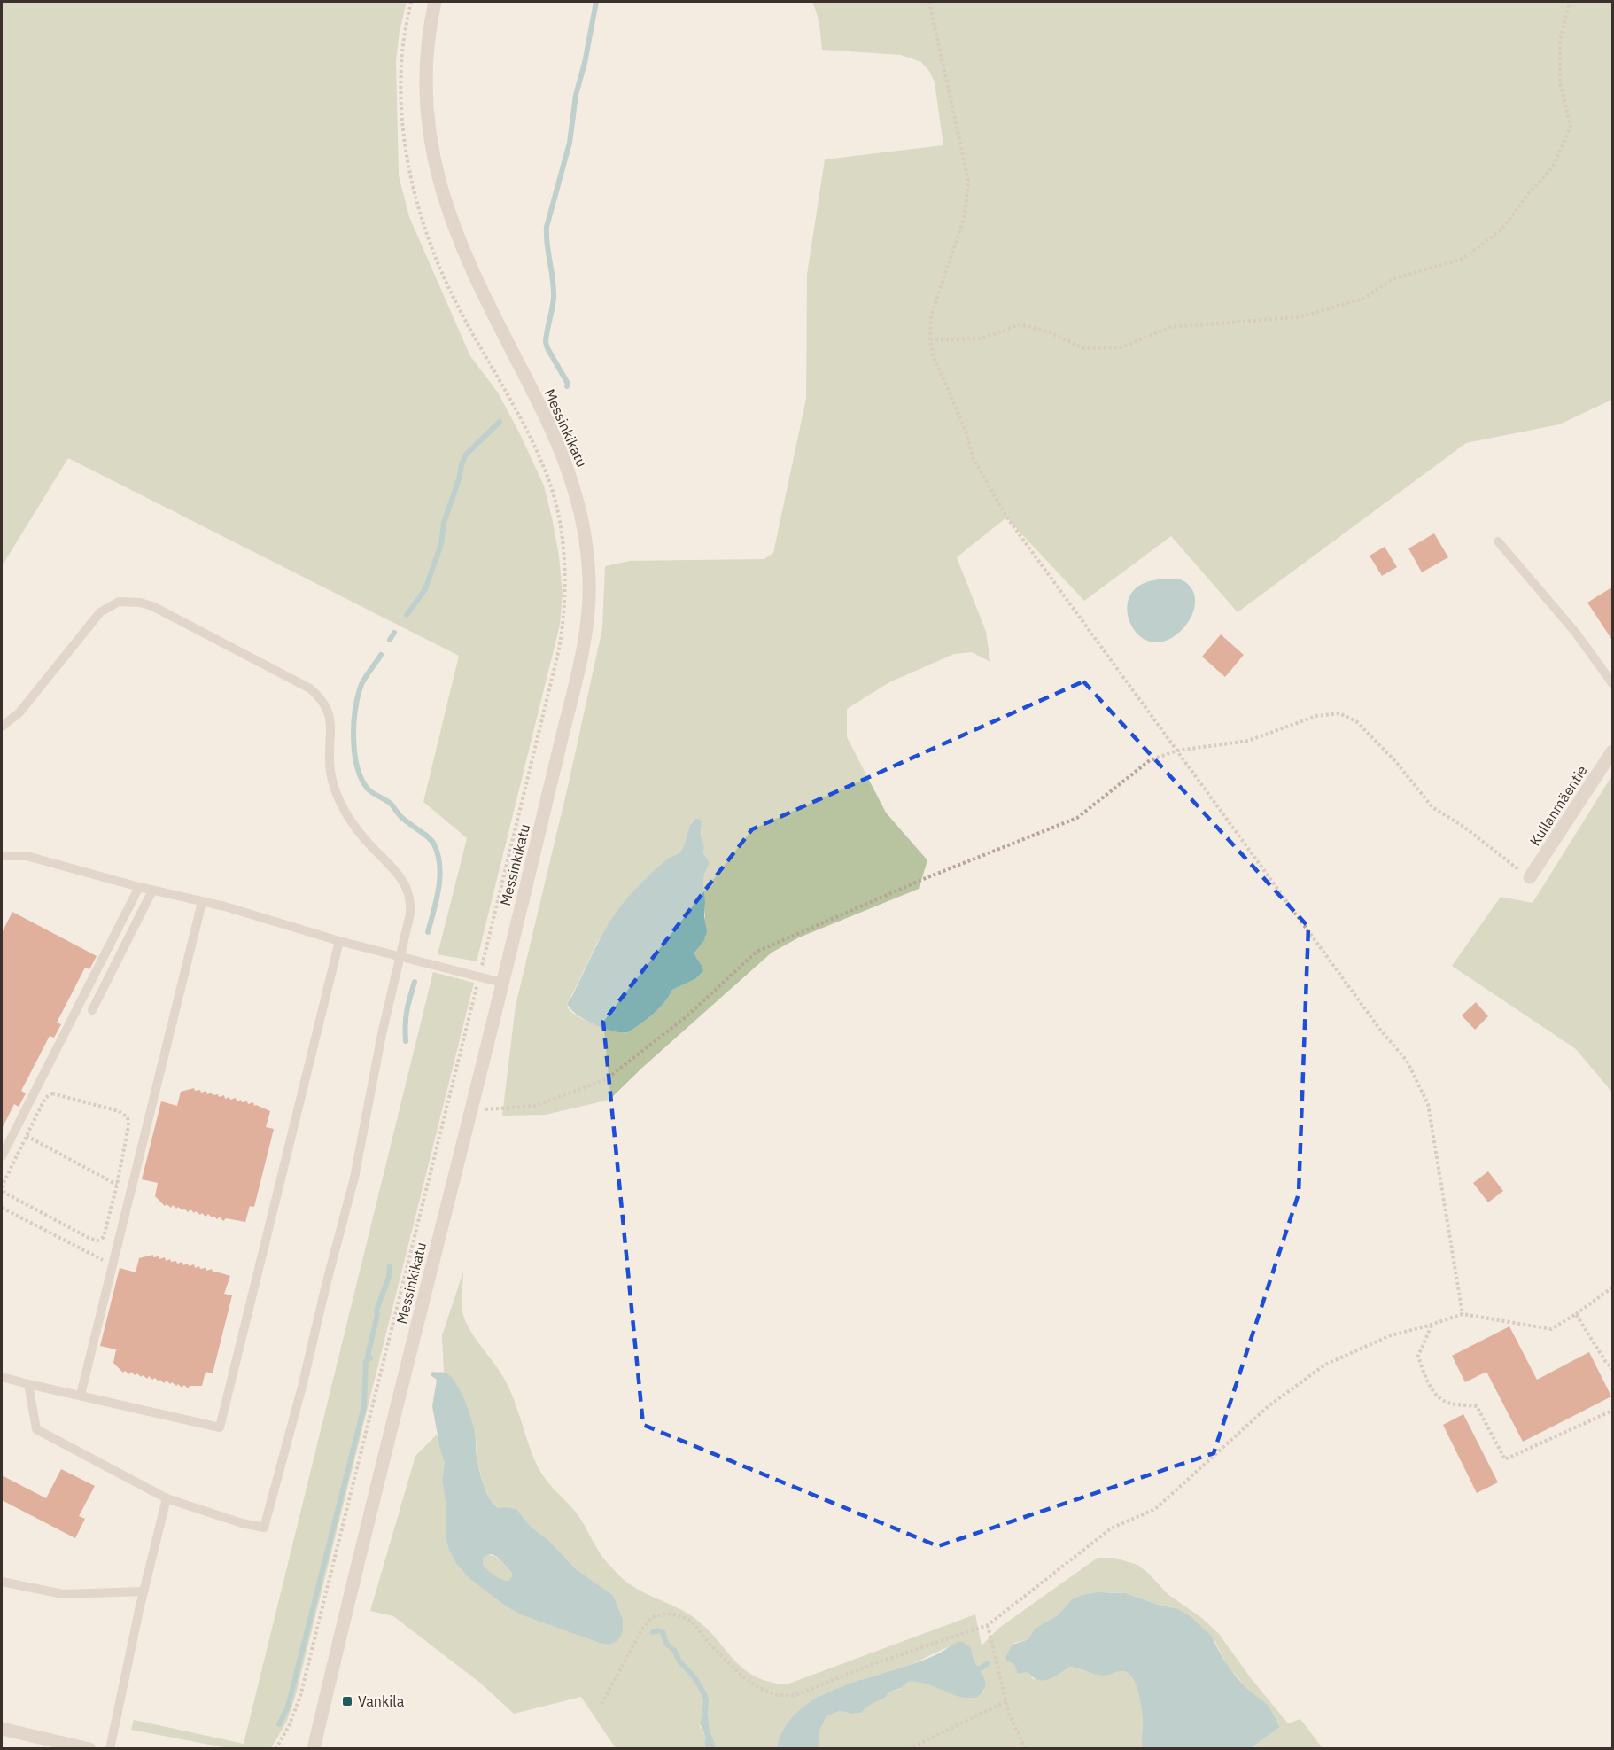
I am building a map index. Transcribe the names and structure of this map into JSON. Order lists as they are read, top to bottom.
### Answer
{
  "streets": {
    "street": ["Messinkikatu", "Kullanmäentie"]
  },
  "places": {
    "transit": ["Vankila"]
  }
}
